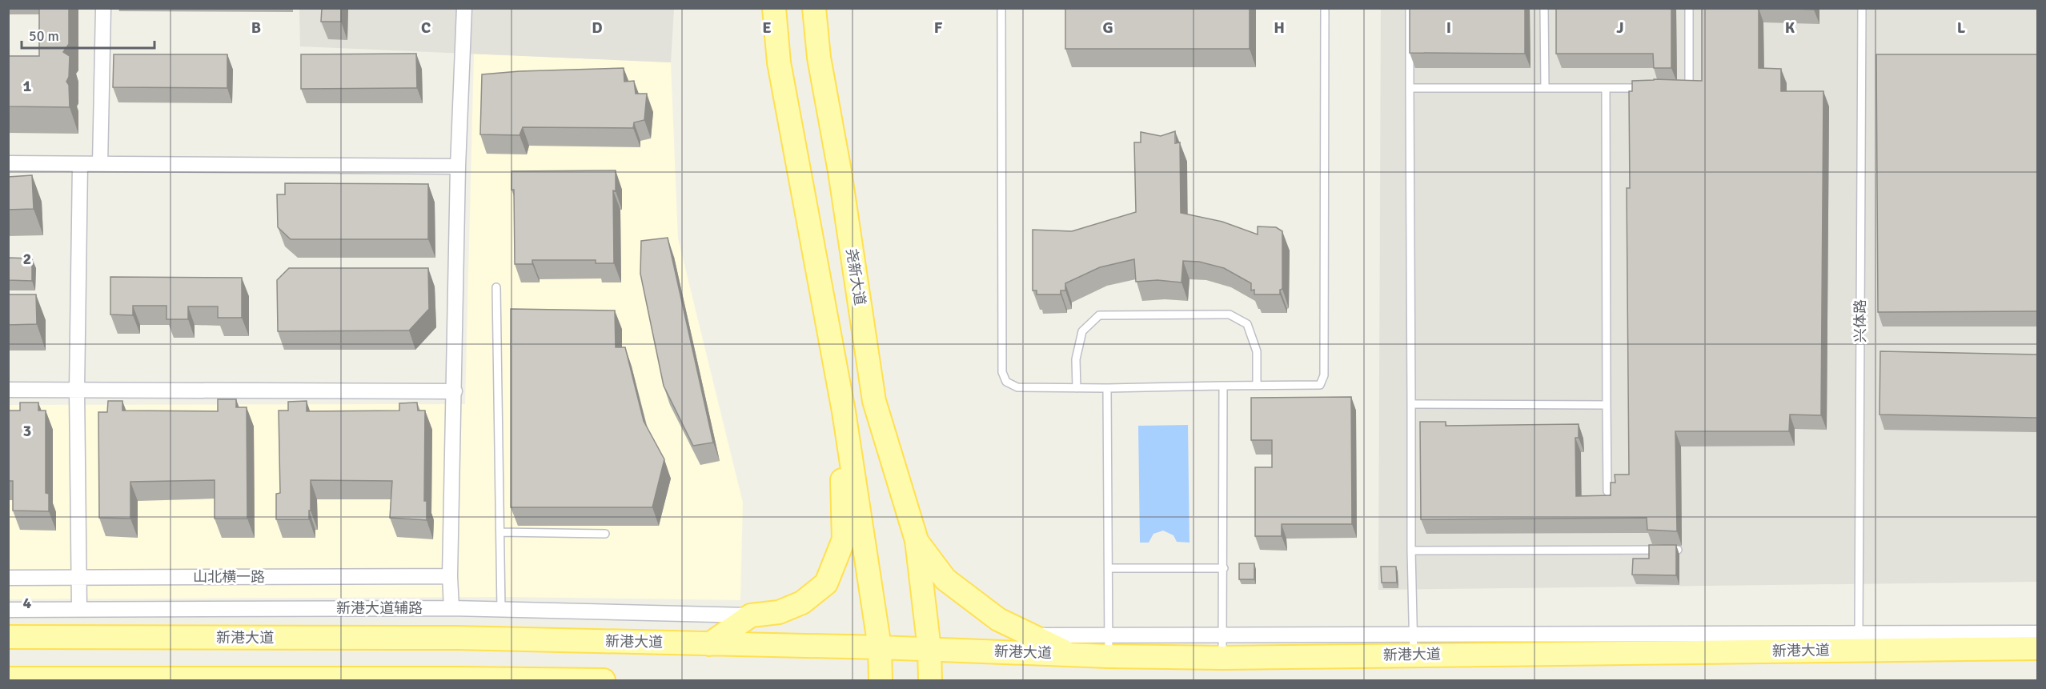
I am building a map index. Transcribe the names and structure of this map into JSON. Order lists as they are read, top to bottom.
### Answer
{
  "streets": {
    "main road": ["尧新大道", "新港大道"],
    "street": ["山北横一路", "新港大道辅路"],
    "lane": ["兴体路"]
  },
  "crossings": [
    ["尧新大道", "新港大道"]
  ],
  "scale_bar": "50 m",
  "grid": {
    "columns": [
      "B",
      "C",
      "D",
      "E",
      "F",
      "G",
      "H",
      "I",
      "J",
      "K",
      "L"
    ],
    "rows": [
      "1",
      "2",
      "3",
      "4"
    ]
  }
}
